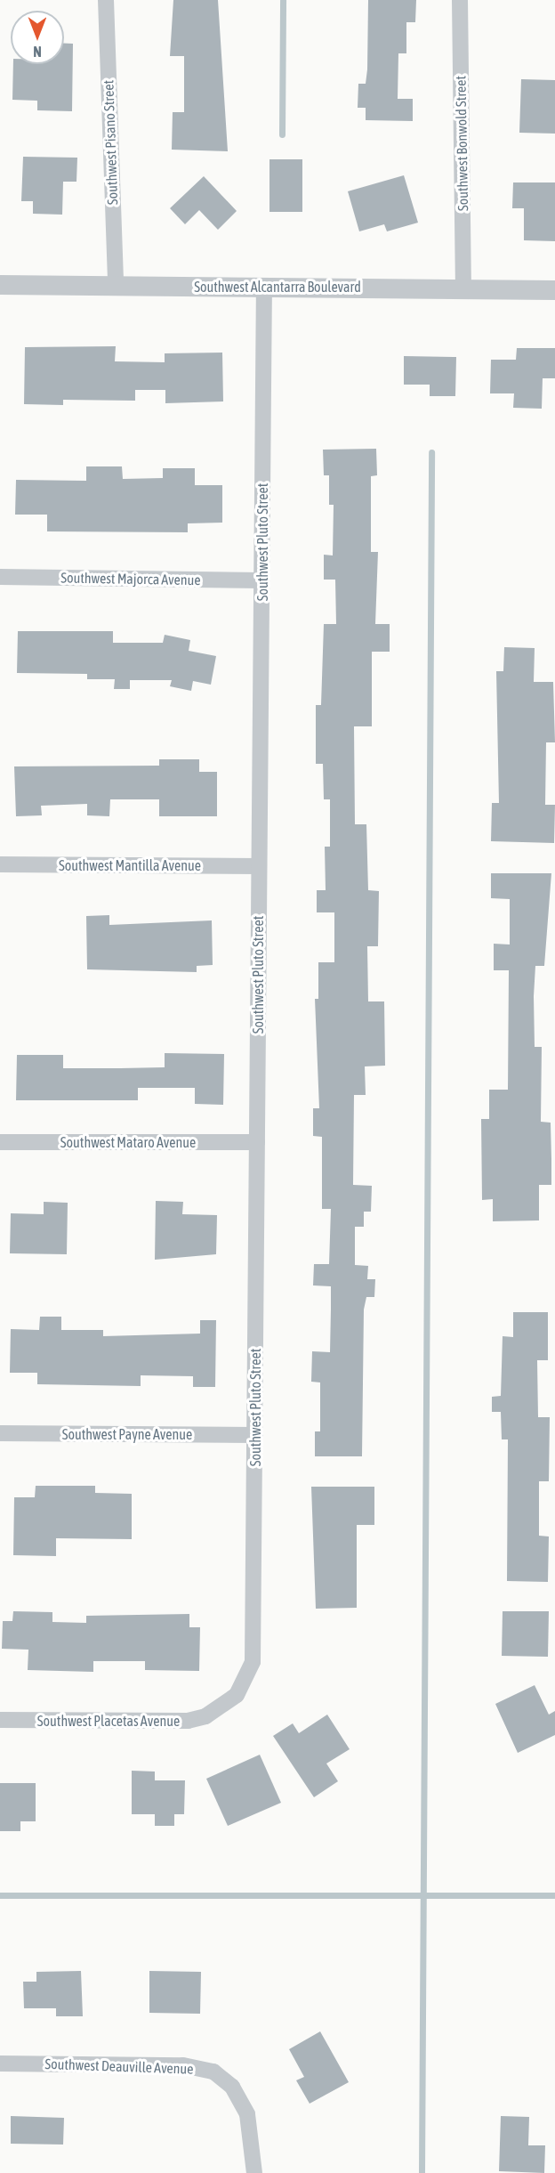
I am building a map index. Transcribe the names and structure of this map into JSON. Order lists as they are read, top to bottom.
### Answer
{
  "streets": {
    "street": [
      "Southwest Pisano Street",
      "Southwest Bonwold Street",
      "Southwest Alcantarra Boulevard",
      "Southwest Pluto Street",
      "Southwest Majorca Avenue",
      "Southwest Mantilla Avenue",
      "Southwest Mataro Avenue",
      "Southwest Payne Avenue",
      "Southwest Placetas Avenue",
      "Southwest Deauville Avenue"
    ]
  },
  "crossings": [
    ["Southwest Pisano Street", "Southwest Alcantarra Boulevard"],
    ["Southwest Bonwold Street", "Southwest Alcantarra Boulevard"],
    ["Southwest Alcantarra Boulevard", "Southwest Pluto Street"],
    ["Southwest Pluto Street", "Southwest Majorca Avenue"],
    ["Southwest Pluto Street", "Southwest Mantilla Avenue"],
    ["Southwest Pluto Street", "Southwest Mataro Avenue"],
    ["Southwest Pluto Street", "Southwest Payne Avenue"],
    ["Southwest Pluto Street", "Southwest Placetas Avenue"]
  ],
  "north": "bottom"
}
